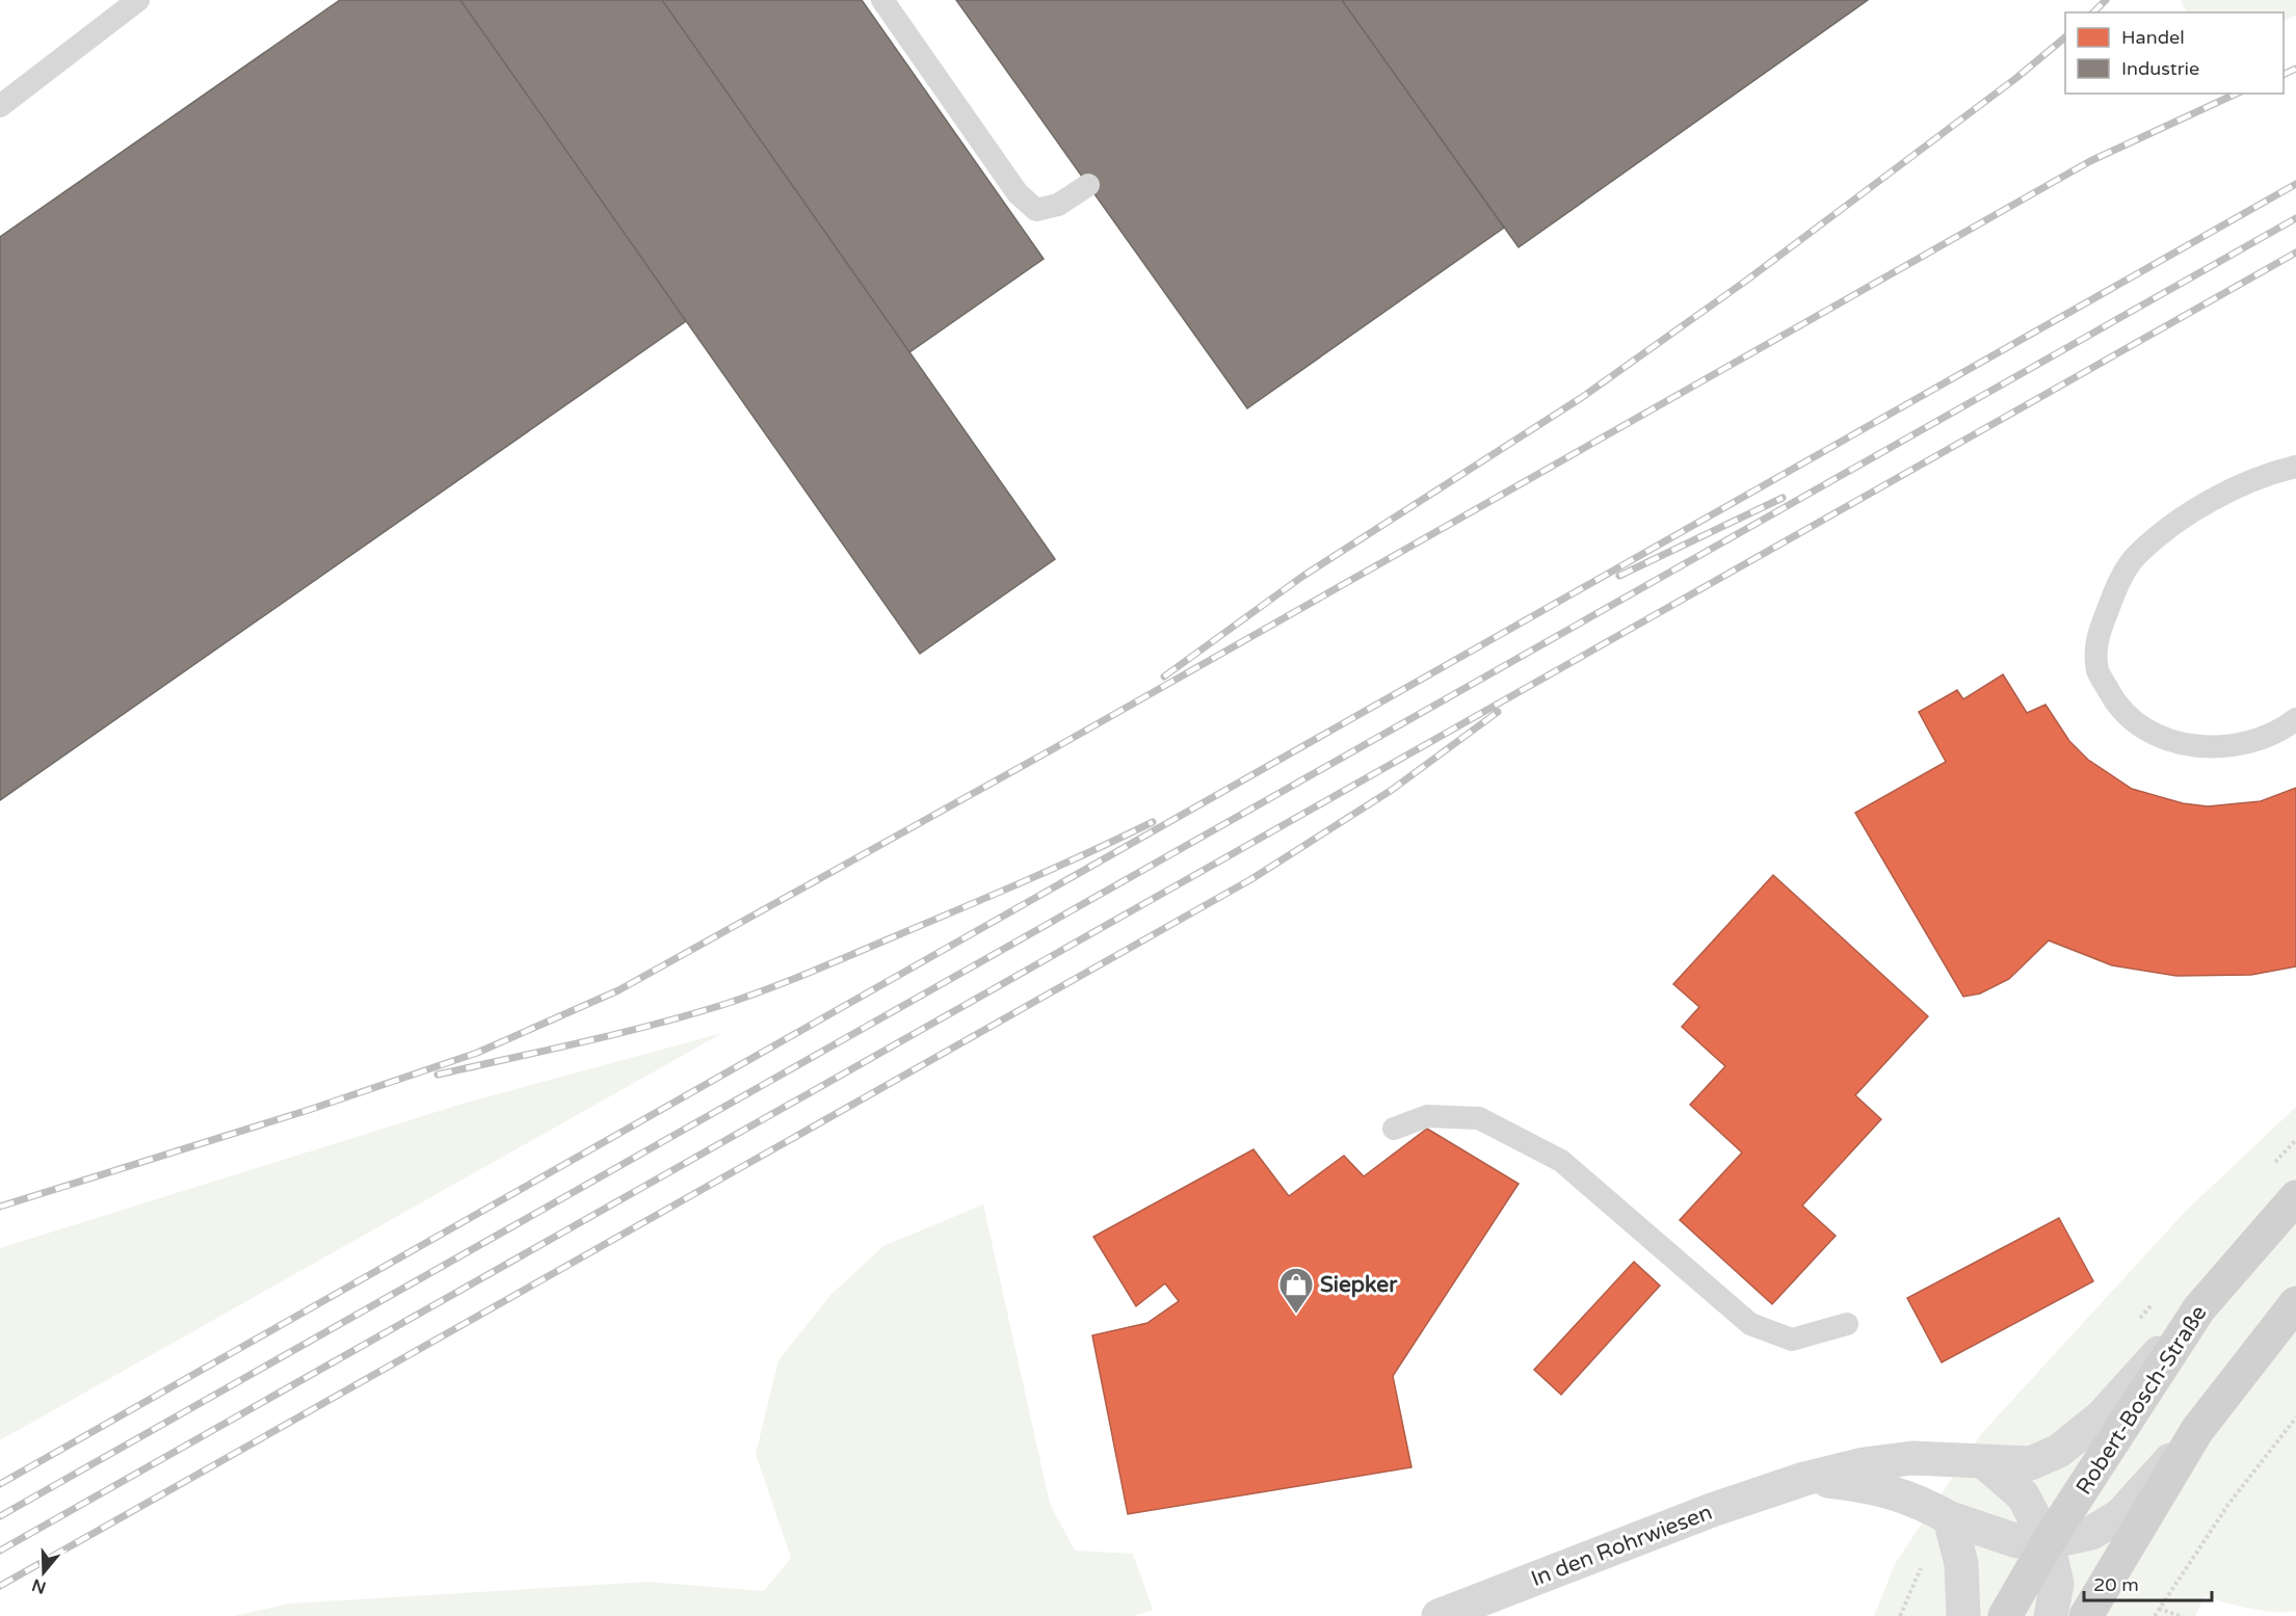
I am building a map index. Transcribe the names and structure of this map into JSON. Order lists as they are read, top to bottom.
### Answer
{
  "streets": {
    "main road": ["Robert-Bosch-Straße"],
    "street": ["In den Rohrwiesen"]
  },
  "crossings": [
    ["Robert-Bosch-Straße", "In den Rohrwiesen"]
  ],
  "places": {
    "shop": ["Siepker"]
  },
  "legend": ["Handel", "Industrie"],
  "scale_bar": "20 m",
  "north": "bottom"
}
